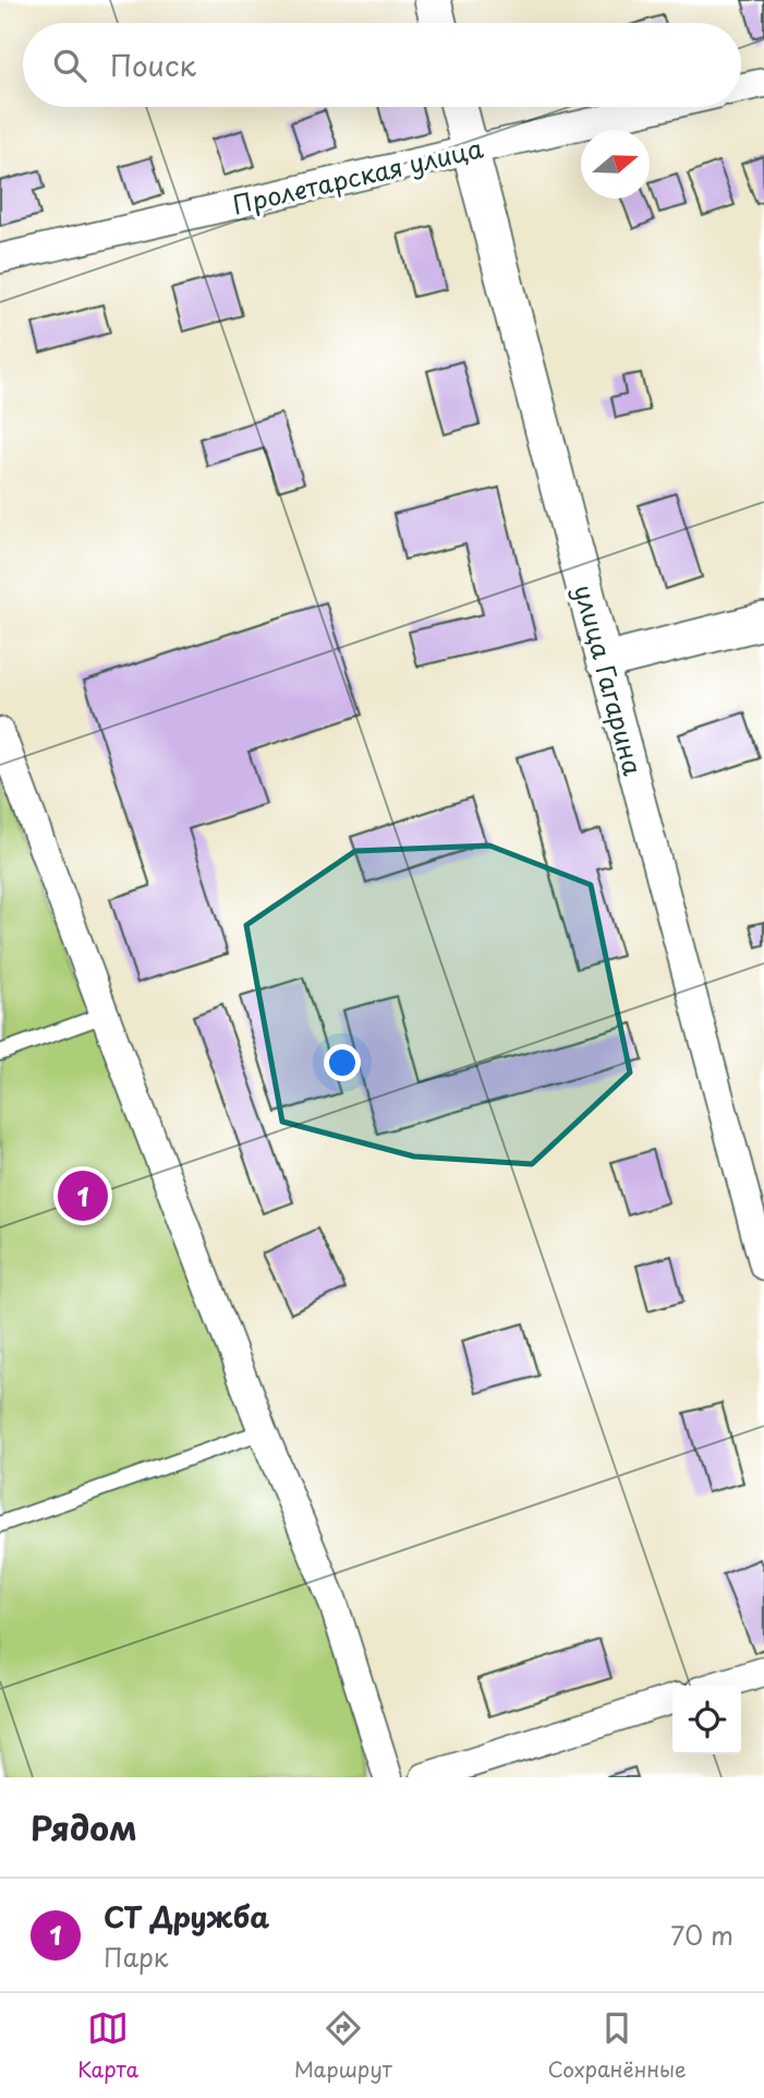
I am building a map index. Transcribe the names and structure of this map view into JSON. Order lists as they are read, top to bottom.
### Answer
{
  "streets": {
    "street": ["Пролетарская улица", "улица Гагарина"]
  },
  "crossings": [
    ["Пролетарская улица", "улица Гагарина"]
  ],
  "north": "right",
  "page": {
    "search": "Поиск",
    "pins": "1",
    "heading": "Рядом",
    "list": [
      {
        "mark": "1",
        "name": "СТ Дружба",
        "note": "Парк",
        "value": "70 m"
      }
    ],
    "nav": ["Карта", "Маршрут", "Сохранённые"]
  }
}
